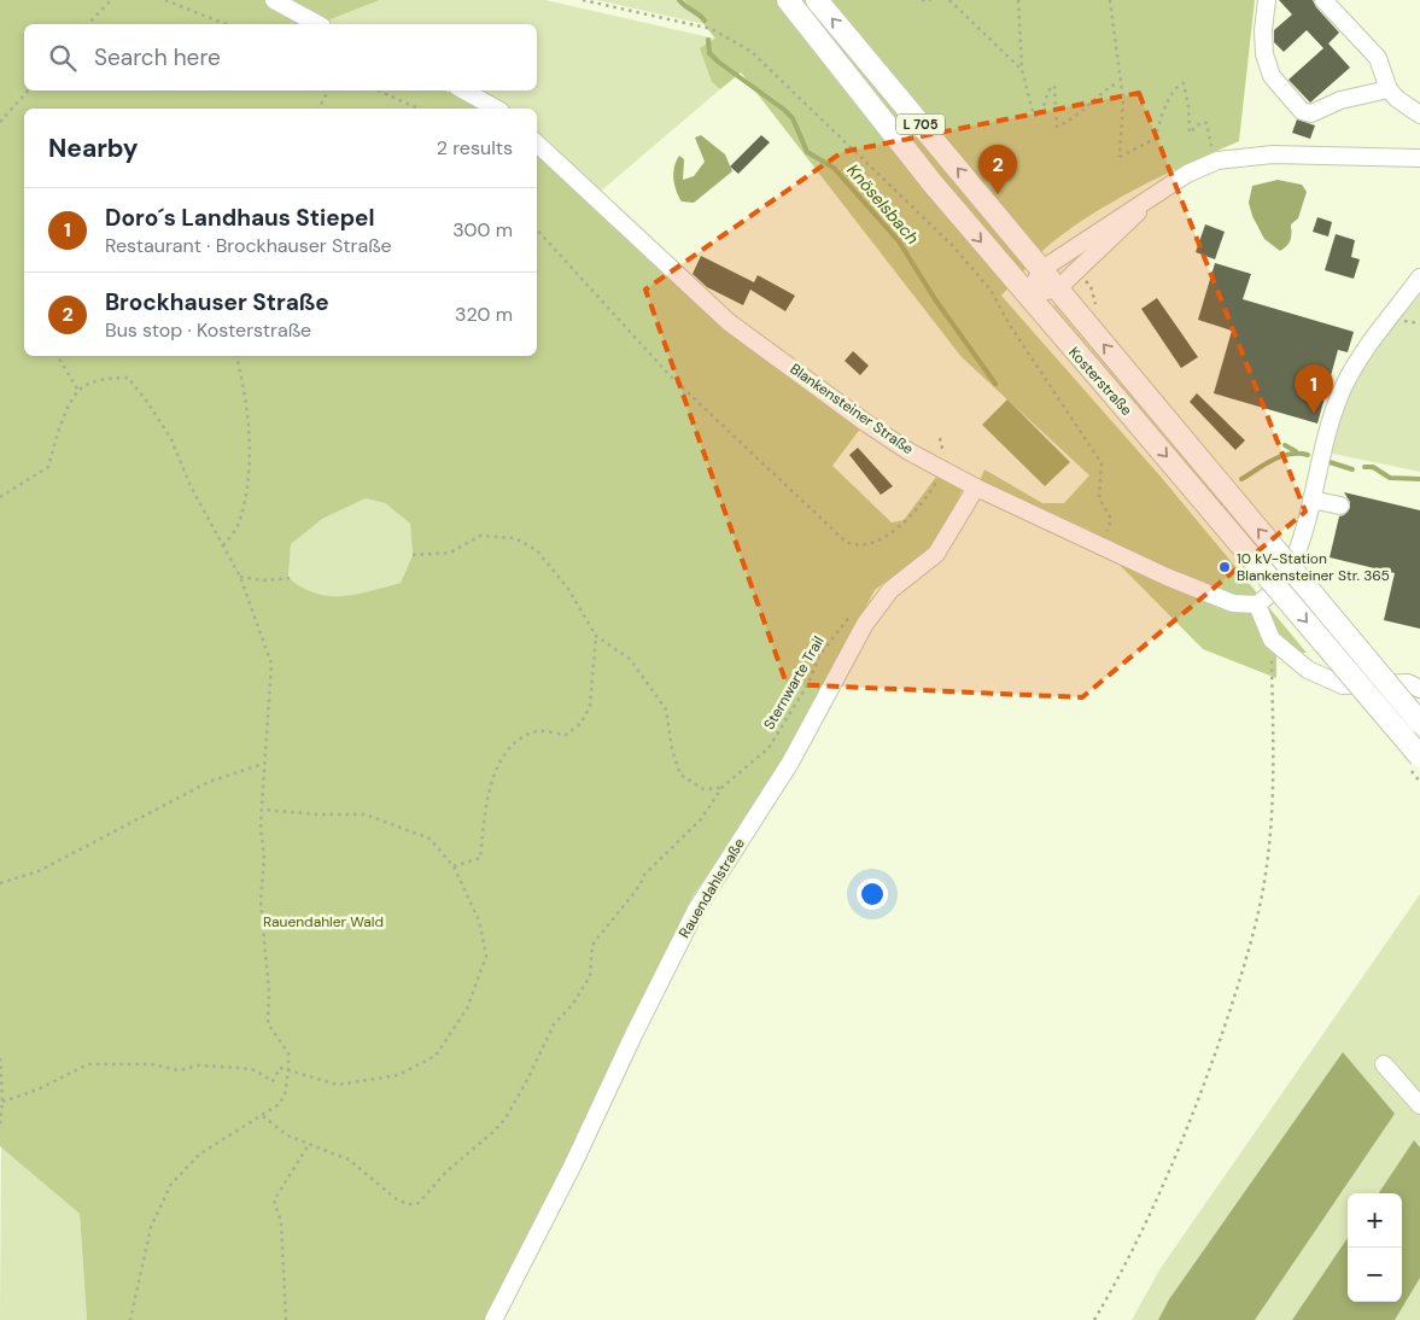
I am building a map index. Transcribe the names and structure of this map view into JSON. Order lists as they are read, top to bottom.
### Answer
{
  "streets": {
    "main road": ["L 705", "Kosterstraße"],
    "street": ["Blankensteiner Straße", "Rauendahlstraße"],
    "path": ["Sternwarte Trail"]
  },
  "crossings": [
    ["Blankensteiner Straße", "Rauendahlstraße"]
  ],
  "water": ["Knöselsbach"],
  "parks": ["Rauendahler Wald"],
  "places": ["10 kV-Station Blankensteiner Str. 365"],
  "page": {
    "search": "Search here",
    "heading": ["Nearby", "2 results"],
    "pins": ["2", "1"],
    "list": [
      {
        "mark": "1",
        "name": "Doro´s Landhaus Stiepel",
        "note": "Restaurant · Brockhauser Straße",
        "value": "300 m"
      },
      {
        "mark": "2",
        "name": "Brockhauser Straße",
        "note": "Bus stop · Kosterstraße",
        "value": "320 m"
      }
    ],
    "map_buttons": ["+", "−"]
  }
}
